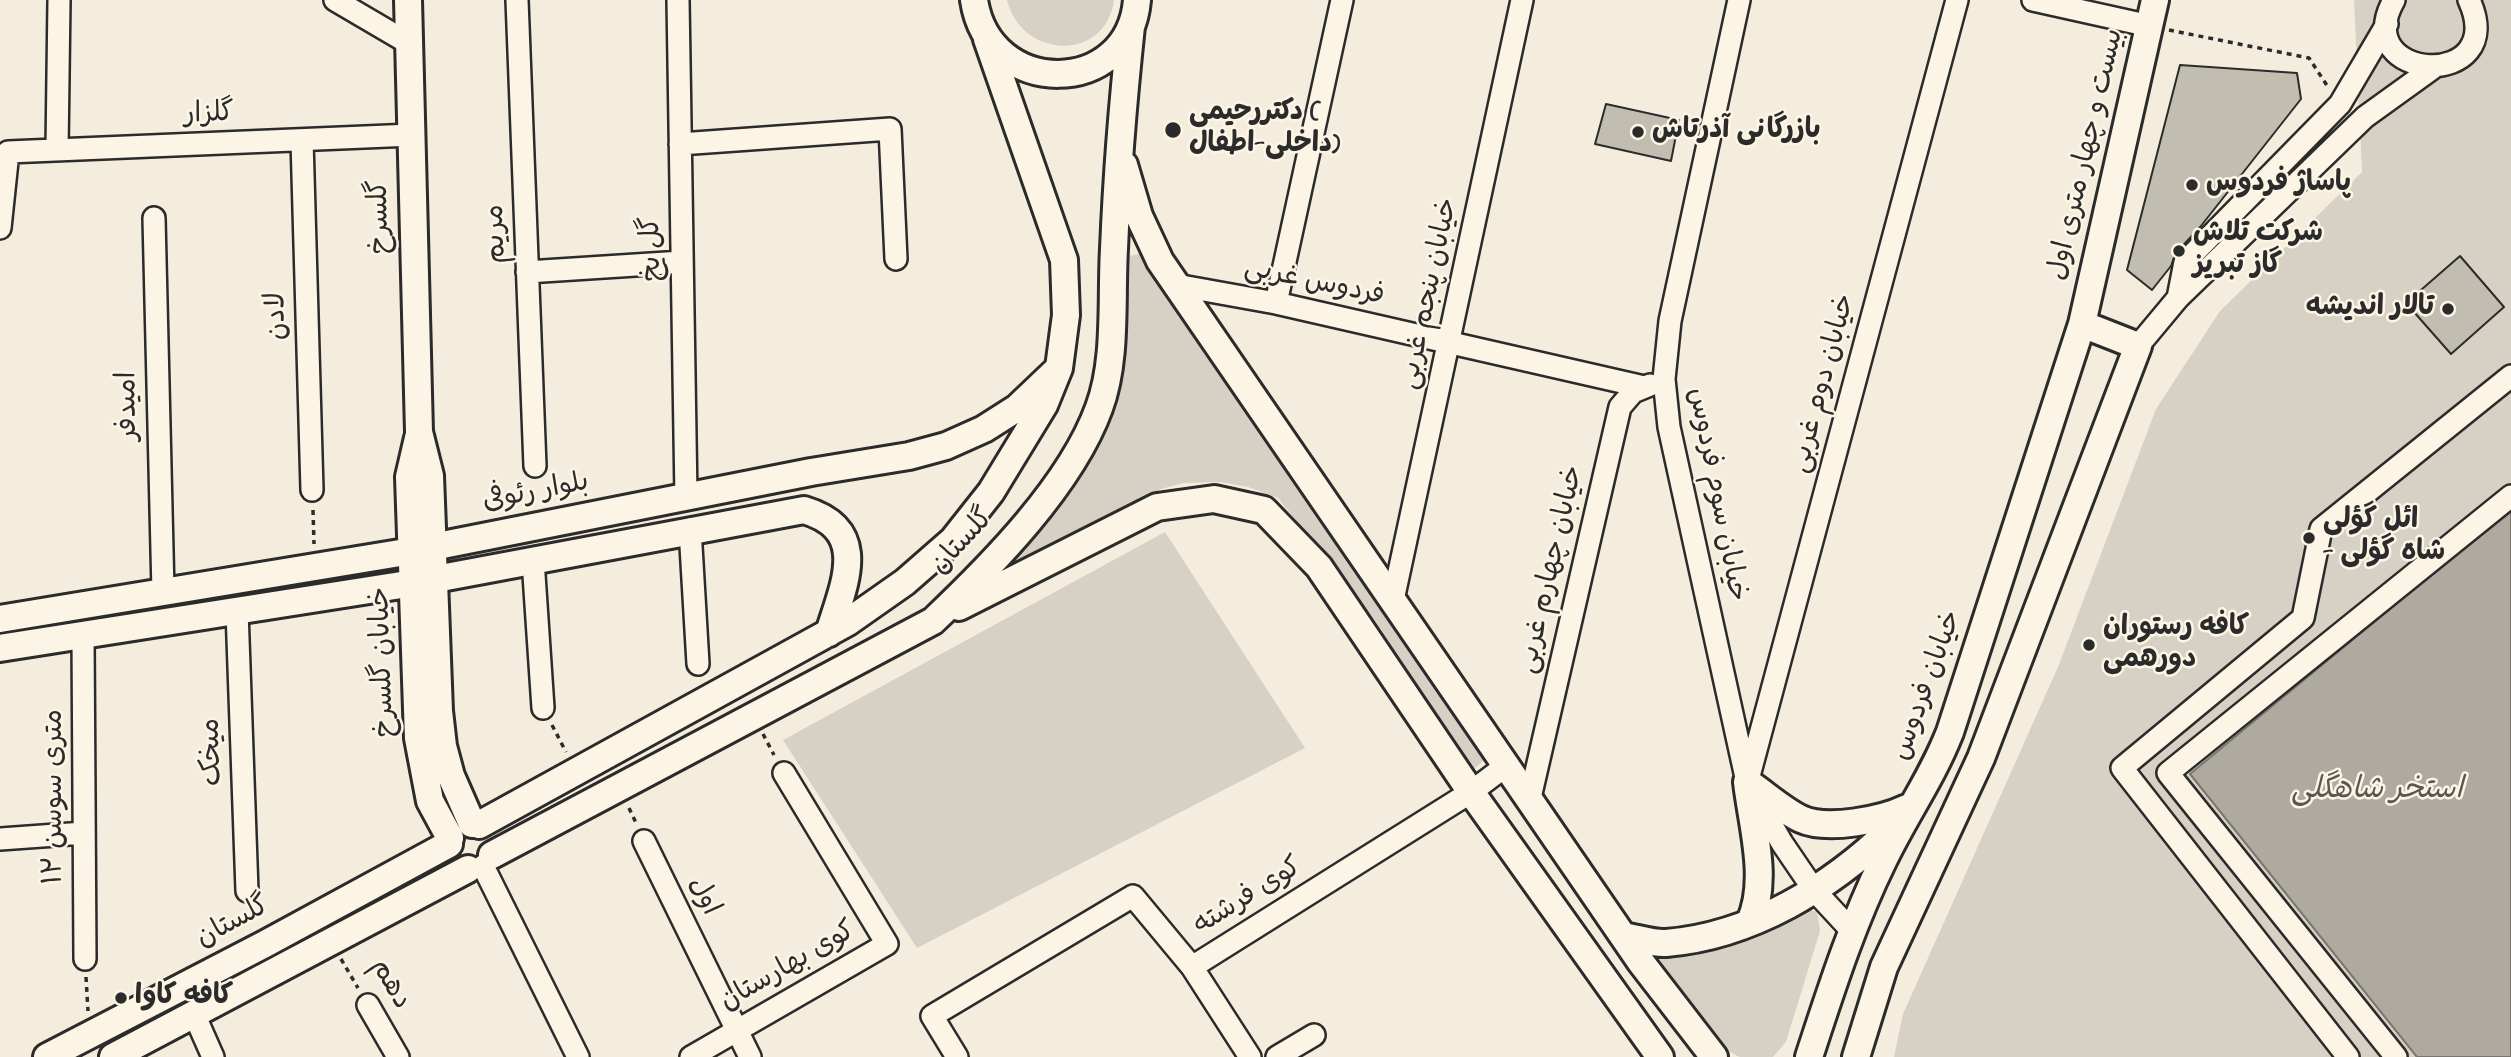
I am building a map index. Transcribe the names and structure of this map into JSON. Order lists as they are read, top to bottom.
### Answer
{
  "streets": {
    "main road": [
      "بیست و چهار متری اول",
      "گلسرخ",
      "بلوار رئوفی",
      "گلستان",
      "خیابان گلسرخ",
      "خیابان فردوس"
    ],
    "street": [
      "گلزار",
      "مریم",
      "گل یخ",
      "فردوس غربی",
      "خیابان پنجم غربی",
      "لادن",
      "خیابان دوم غربی",
      "امیدفر",
      "خیابان سوم فردوس",
      "خیابان چهارم غربی",
      "میخک",
      "۱۲ متری سوسن",
      "اول",
      "کوی فرشته",
      "کوی بهارستان",
      "دهم"
    ]
  },
  "crossings": [
    ["گلزار", "گلسرخ"],
    ["گلزار", "لادن"],
    ["بیست و چهار متری اول", "خیابان فردوس"],
    ["گلسرخ", "خیابان گلسرخ"],
    ["گل یخ", "بلوار رئوفی"],
    ["فردوس غربی", "خیابان پنجم غربی"],
    ["فردوس غربی", "خیابان چهارم غربی"],
    ["خیابان دوم غربی", "خیابان سوم فردوس"],
    ["امیدفر", "بلوار رئوفی"],
    ["بلوار رئوفی", "گلستان"],
    ["بلوار رئوفی", "خیابان گلسرخ"],
    ["خیابان سوم فردوس", "خیابان چهارم غربی"],
    ["خیابان سوم فردوس", "خیابان فردوس"],
    ["گلستان", "خیابان گلسرخ"],
    ["گلستان", "دهم"],
    ["اول", "کوی بهارستان"]
  ],
  "water": ["استخر شاهگلی"],
  "places": [
    "دکتررحیمی ( داخلی-اطفال)",
    "بازرگانی آذرتاش",
    "پاساژ فردوس",
    "شرکت تلاش گاز تبریز",
    "تالار اندیشه",
    "ائل گؤلی - شاه گؤلی",
    "کافه رستوران دورهمی",
    "کافه کاوا"
  ]
}
